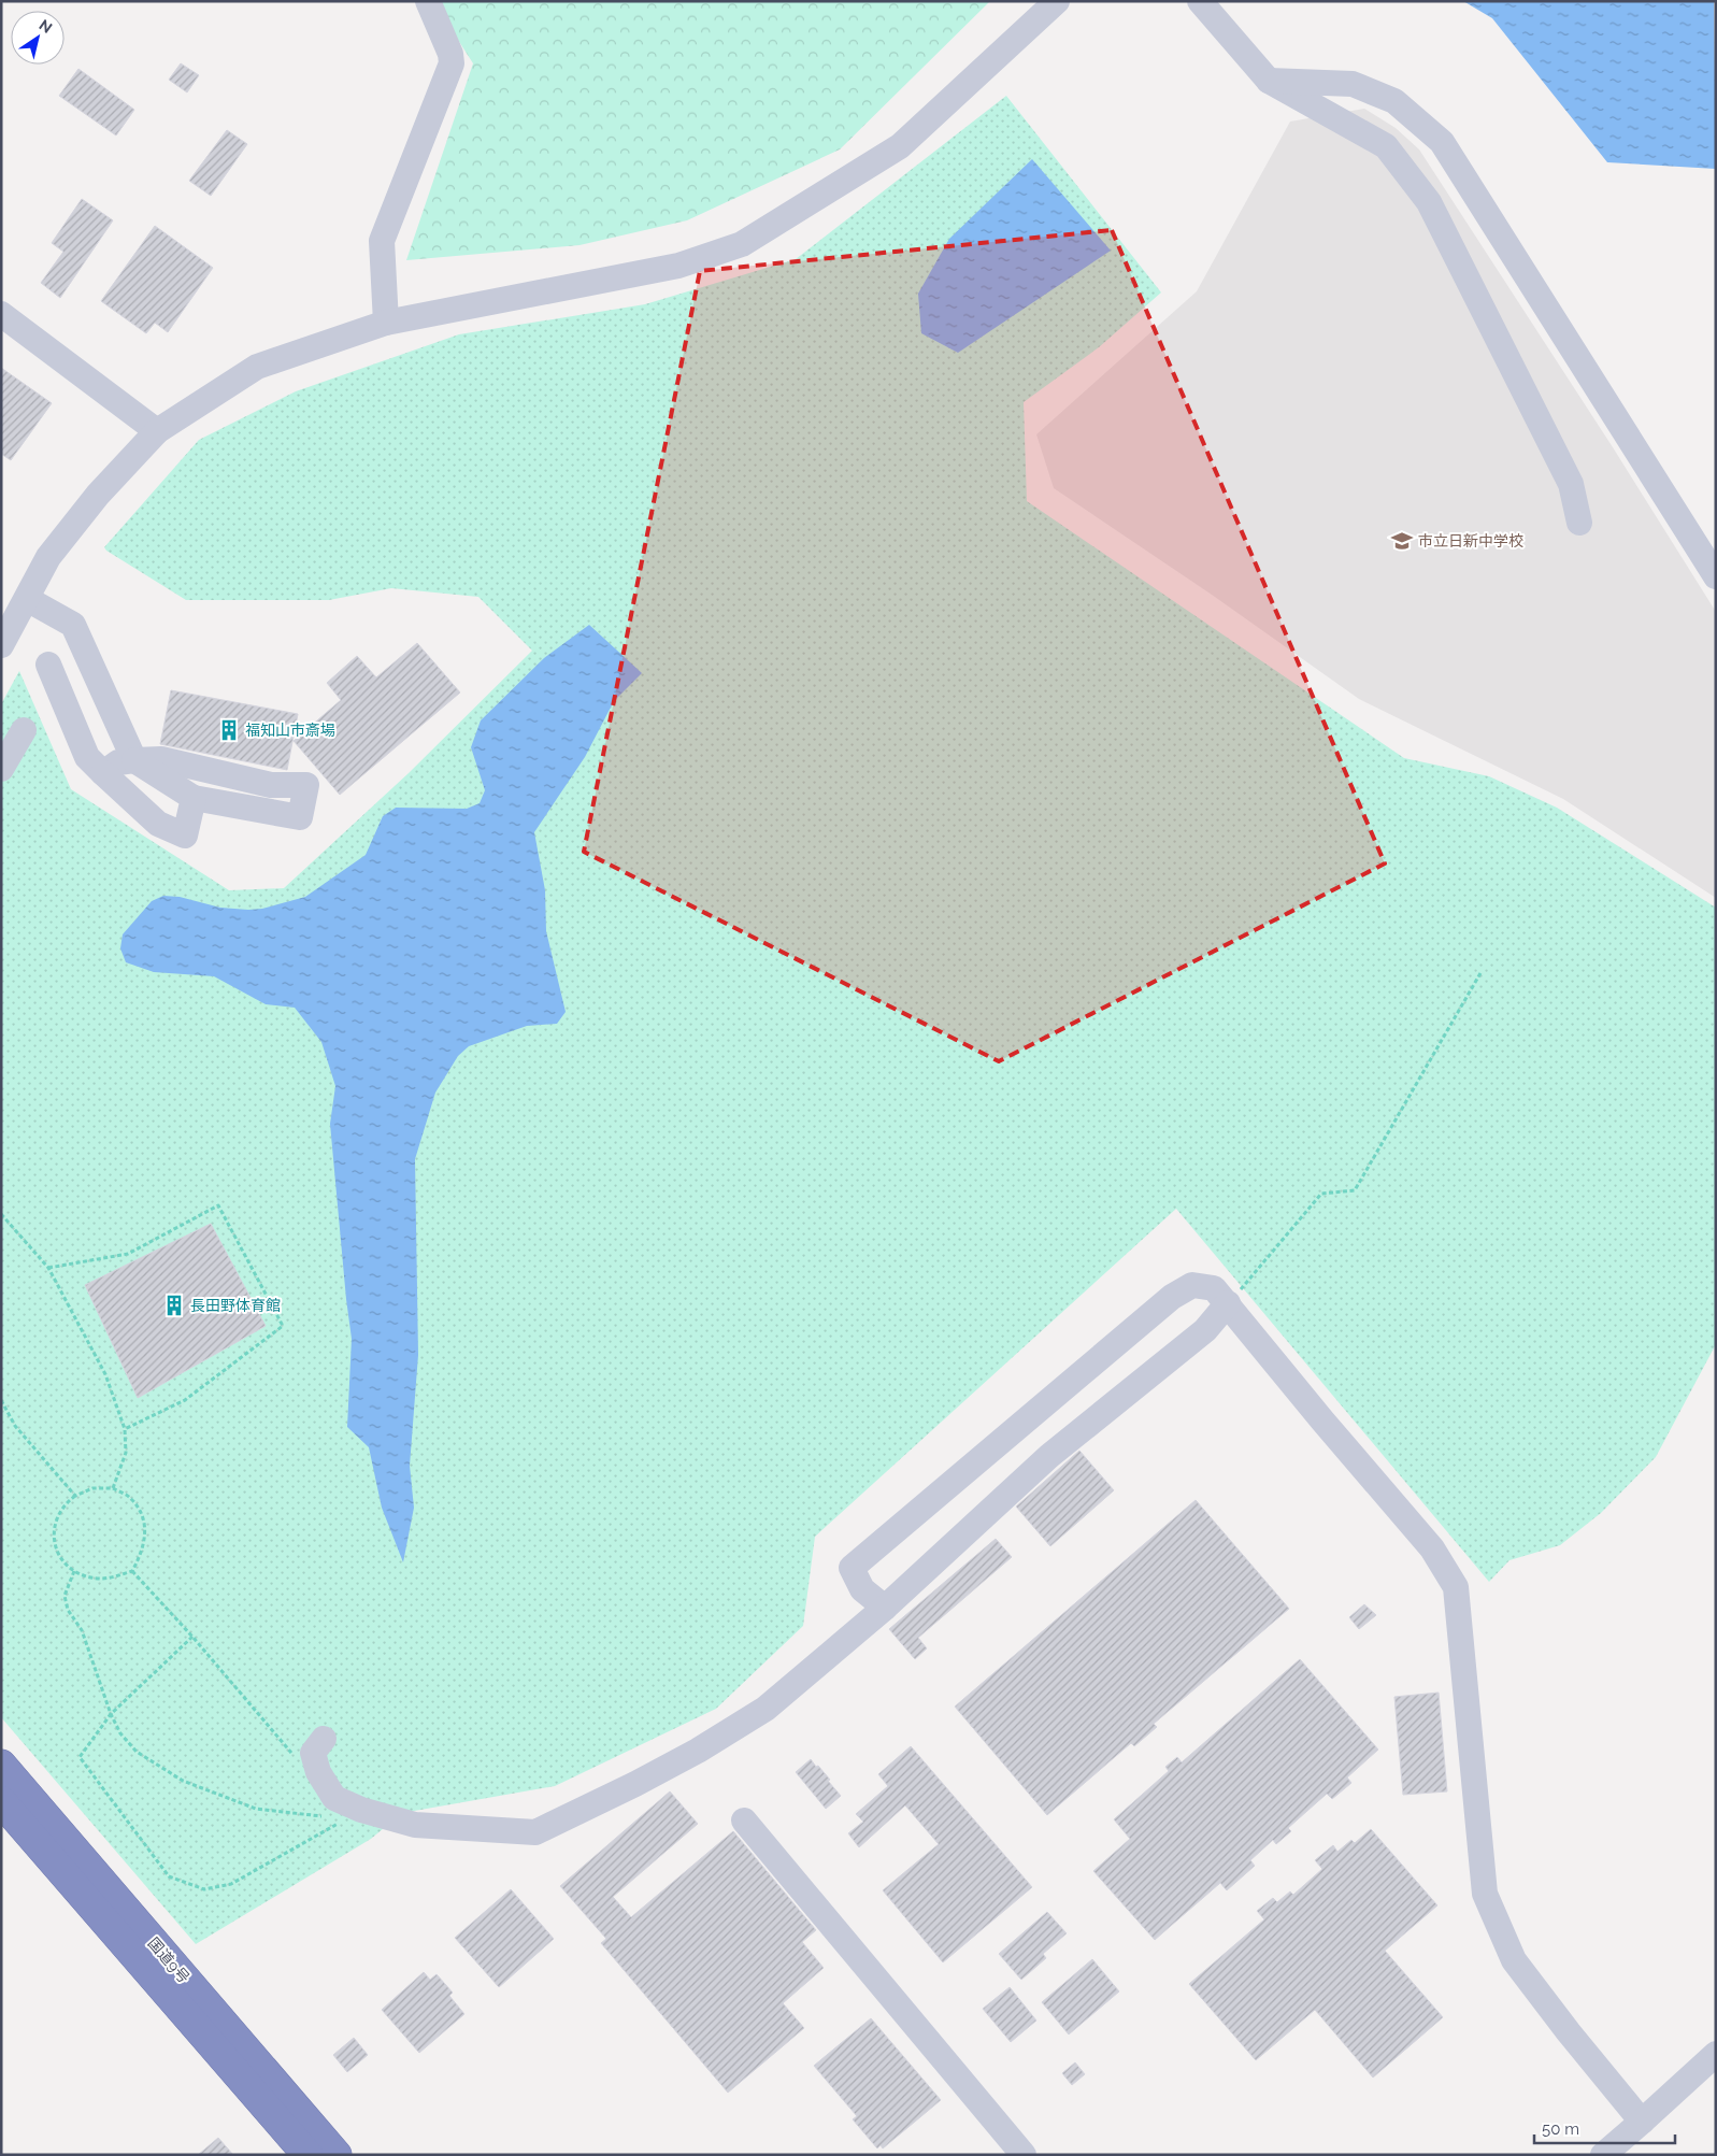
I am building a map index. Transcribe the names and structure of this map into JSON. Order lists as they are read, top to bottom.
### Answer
{
  "streets": {
    "highway": ["国道9号"]
  },
  "places": {
    "school or university": ["市立日新中学校"],
    "building": ["福知山市斎場", "長田野体育館"]
  },
  "scale_bar": "50 m",
  "north": "top right"
}
